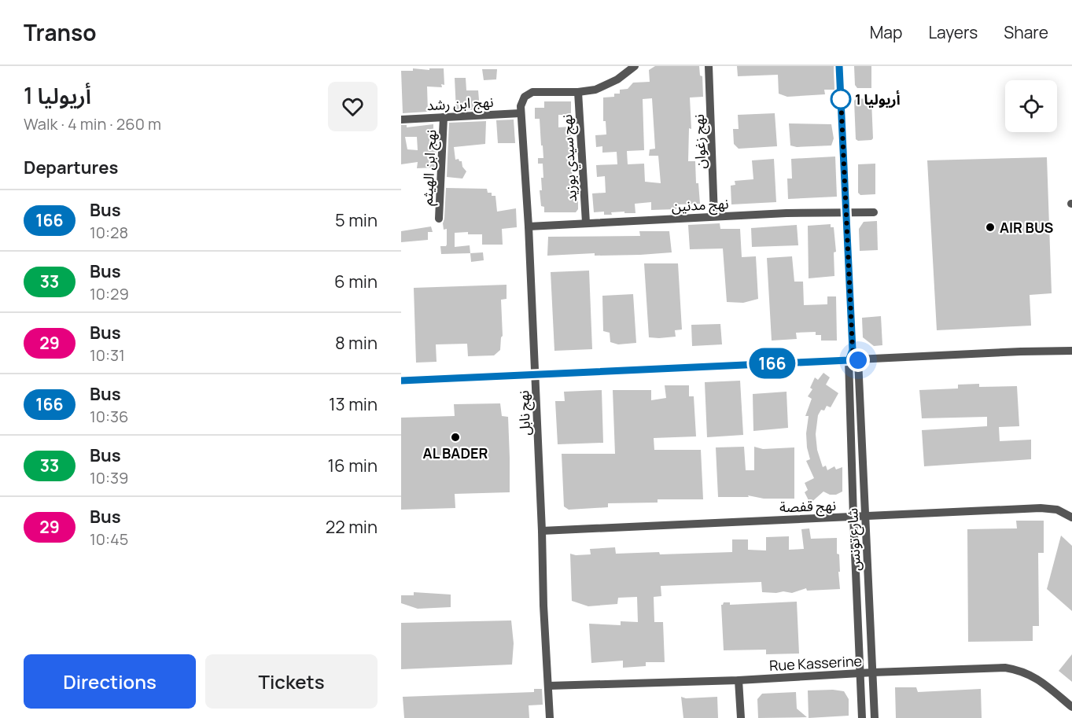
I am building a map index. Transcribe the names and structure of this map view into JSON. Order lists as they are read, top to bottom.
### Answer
{
  "streets": {
    "street": [
      "نهج ابن رشد",
      "نهج زغوان",
      "نهج سيدي بوزيد",
      "نهج ابن الهيثم",
      "نهج مدنين",
      "نهج نابل",
      "نهج قفصة",
      "شارع تونس",
      "Rue Kasserine"
    ]
  },
  "crossings": [
    ["نهج ابن رشد", "نهج ابن الهيثم"],
    ["نهج ابن رشد", "نهج نابل"],
    ["نهج زغوان", "نهج مدنين"],
    ["نهج سيدي بوزيد", "نهج مدنين"],
    ["نهج مدنين", "نهج نابل"],
    ["نهج نابل", "نهج قفصة"],
    ["نهج نابل", "Rue Kasserine"],
    ["نهج قفصة", "شارع تونس"],
    ["شارع تونس", "Rue Kasserine"]
  ],
  "places": ["أريوليا 1", "AIR BUS", "AL BADER"],
  "lines": ["bus line 166"],
  "page": {
    "header": "Transo",
    "nav": ["Map", "Layers", "Share"],
    "heading": [
      ["أريوليا 1", "Walk · 4 min · 260 m"],
      "Departures"
    ],
    "on_map": "166",
    "list": [
      {
        "mark": "166",
        "name": "Bus",
        "note": "10:28",
        "value": "5 min"
      },
      {
        "mark": "33",
        "name": "Bus",
        "note": "10:29",
        "value": "6 min"
      },
      {
        "mark": "29",
        "name": "Bus",
        "note": "10:31",
        "value": "8 min"
      },
      {
        "mark": "166",
        "name": "Bus",
        "note": "10:36",
        "value": "13 min"
      },
      {
        "mark": "33",
        "name": "Bus",
        "note": "10:39",
        "value": "16 min"
      },
      {
        "mark": "29",
        "name": "Bus",
        "note": "10:45",
        "value": "22 min"
      }
    ],
    "buttons": ["Directions", "Tickets"]
  }
}
